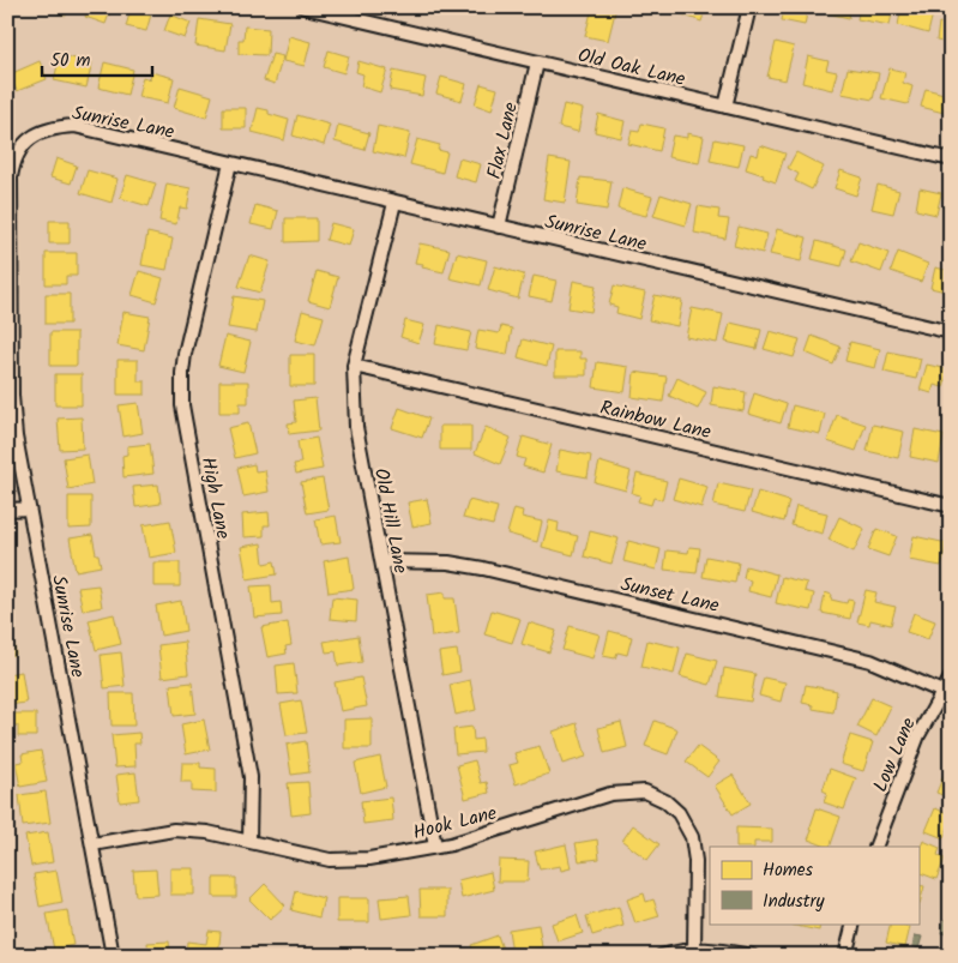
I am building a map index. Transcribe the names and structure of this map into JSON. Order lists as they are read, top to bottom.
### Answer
{
  "streets": {
    "street": [
      "Old Oak Lane",
      "Sunrise Lane",
      "Flax Lane",
      "Rainbow Lane",
      "High Lane",
      "Old Hill Lane",
      "Sunset Lane",
      "Low Lane",
      "Hook Lane"
    ]
  },
  "crossings": [
    ["Old Oak Lane", "Flax Lane"],
    ["Sunrise Lane", "Flax Lane"],
    ["Sunrise Lane", "High Lane"],
    ["Sunrise Lane", "Old Hill Lane"],
    ["Sunrise Lane", "Hook Lane"],
    ["Rainbow Lane", "Old Hill Lane"],
    ["High Lane", "Hook Lane"],
    ["Old Hill Lane", "Sunset Lane"],
    ["Old Hill Lane", "Hook Lane"],
    ["Sunset Lane", "Low Lane"]
  ],
  "legend": ["Homes", "Industry"],
  "scale_bar": "50 m"
}
